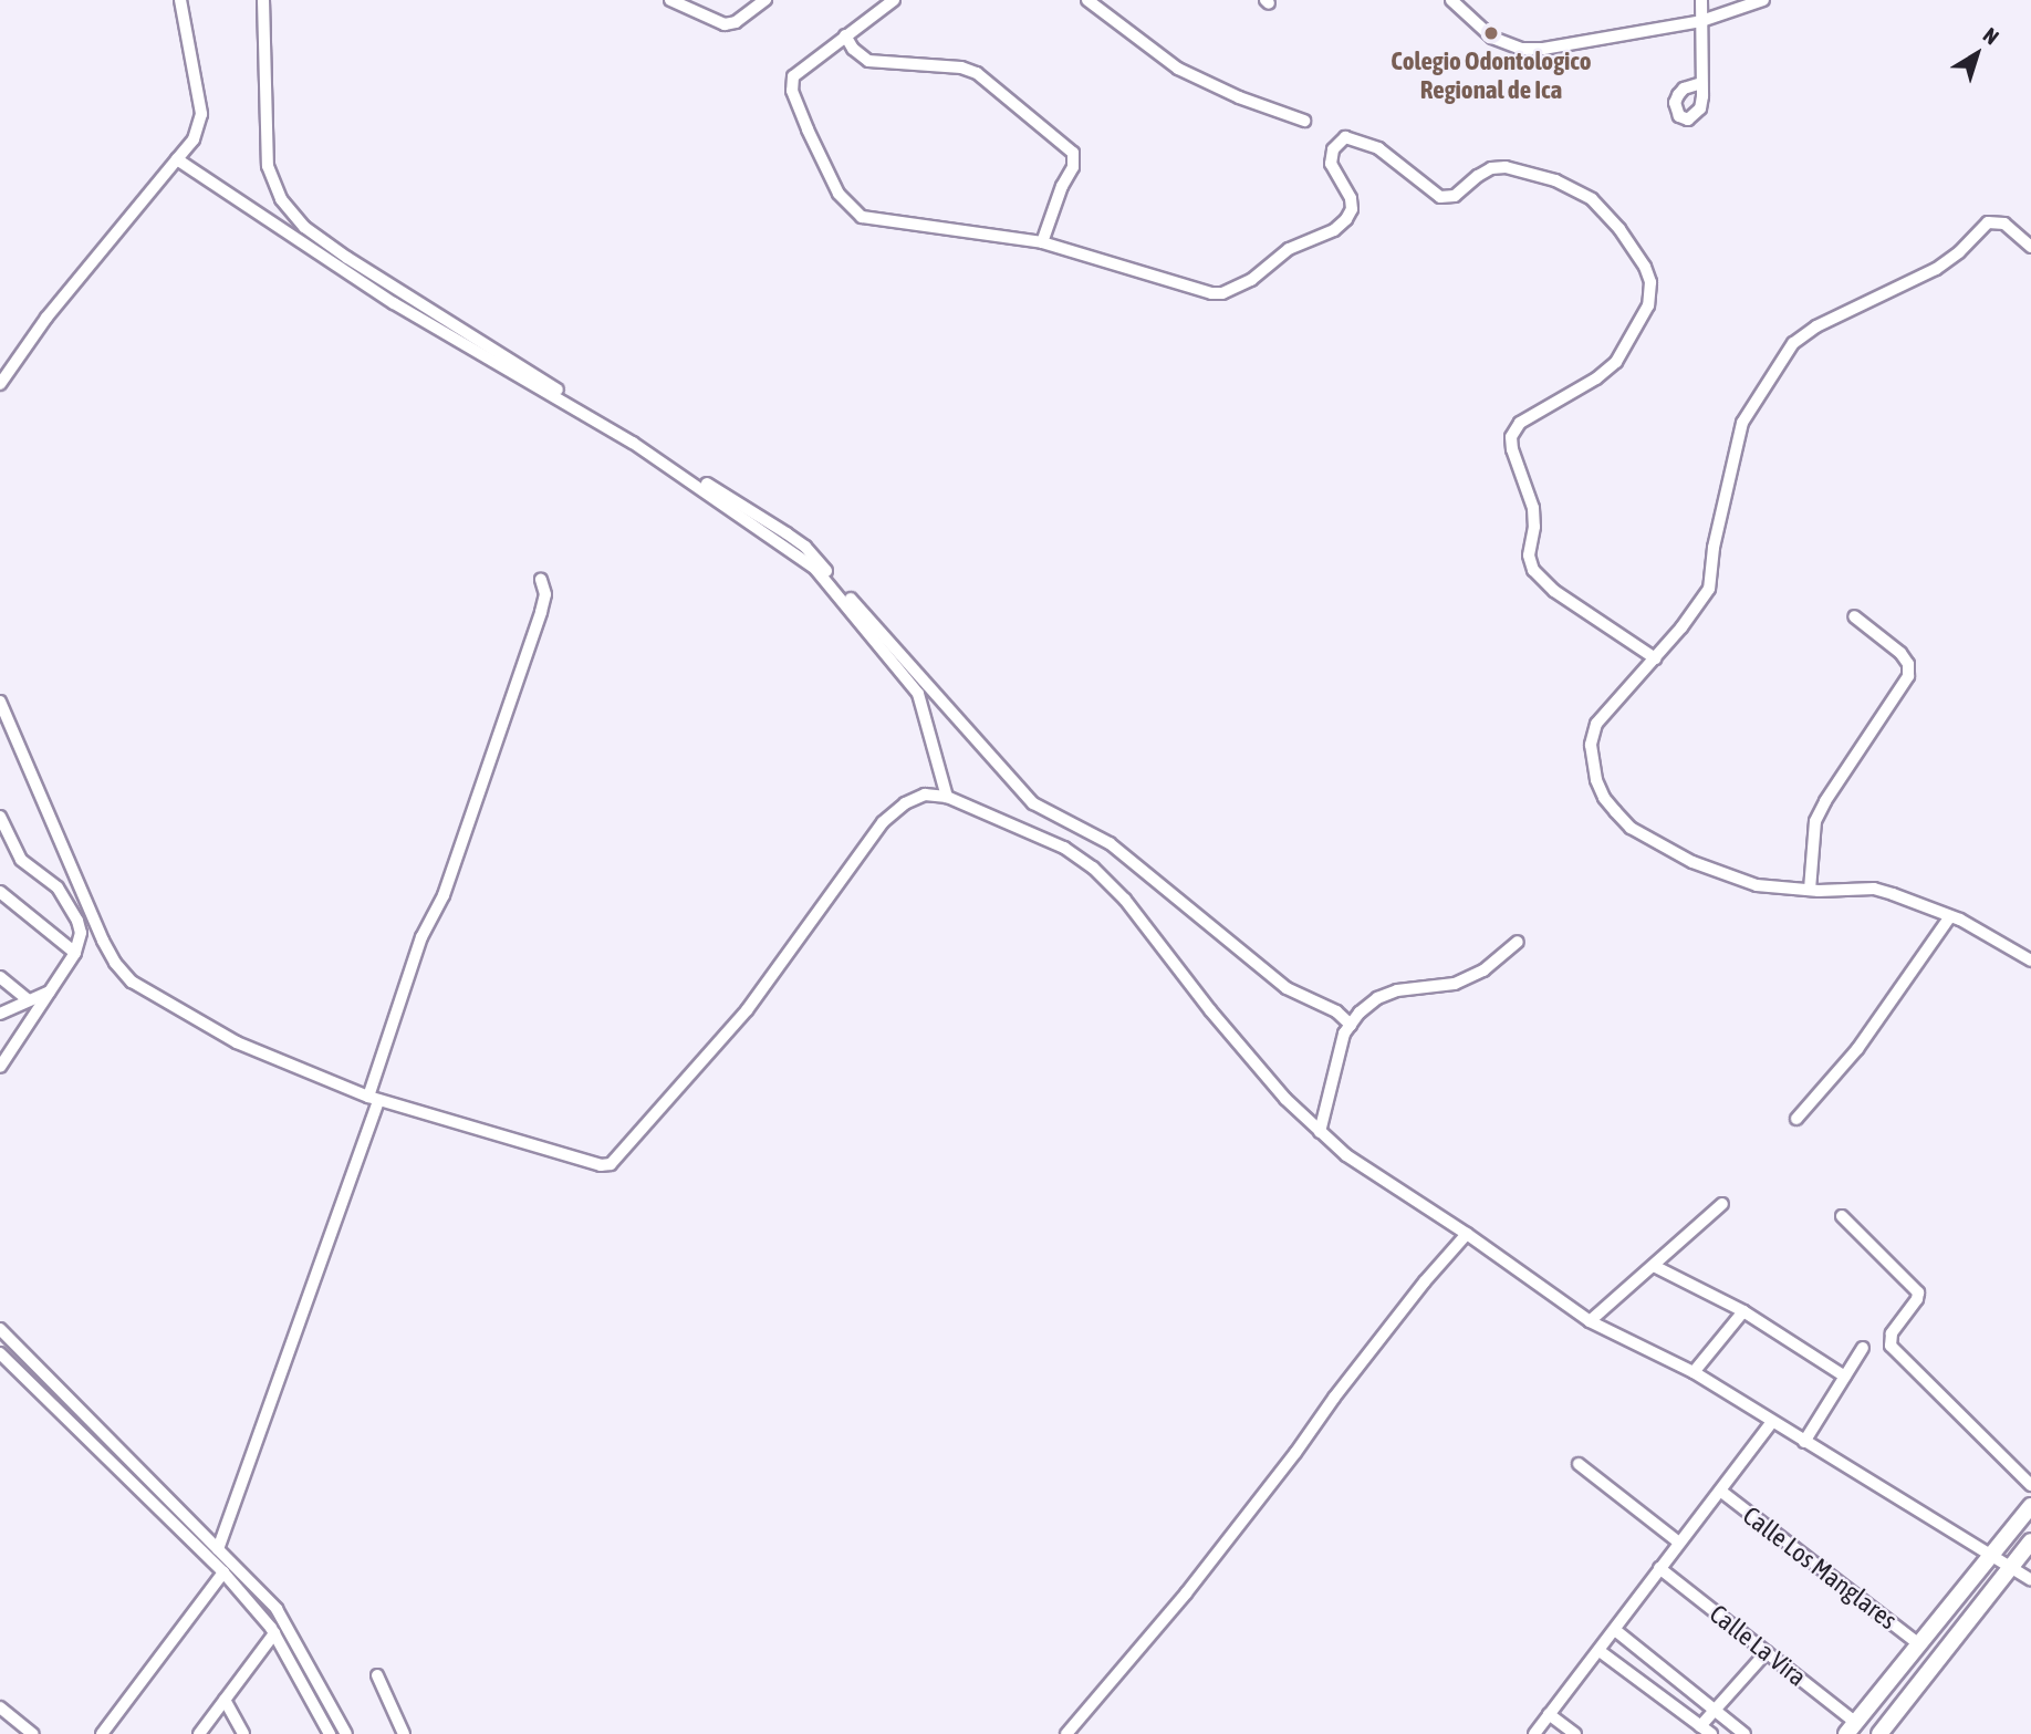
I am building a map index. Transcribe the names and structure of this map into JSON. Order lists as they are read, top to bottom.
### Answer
{
  "streets": {
    "street": ["Calle Los Manglares", "Calle La Vira"]
  },
  "places": ["Colegio Odontologico Regional de Ica"],
  "north": "top right"
}
